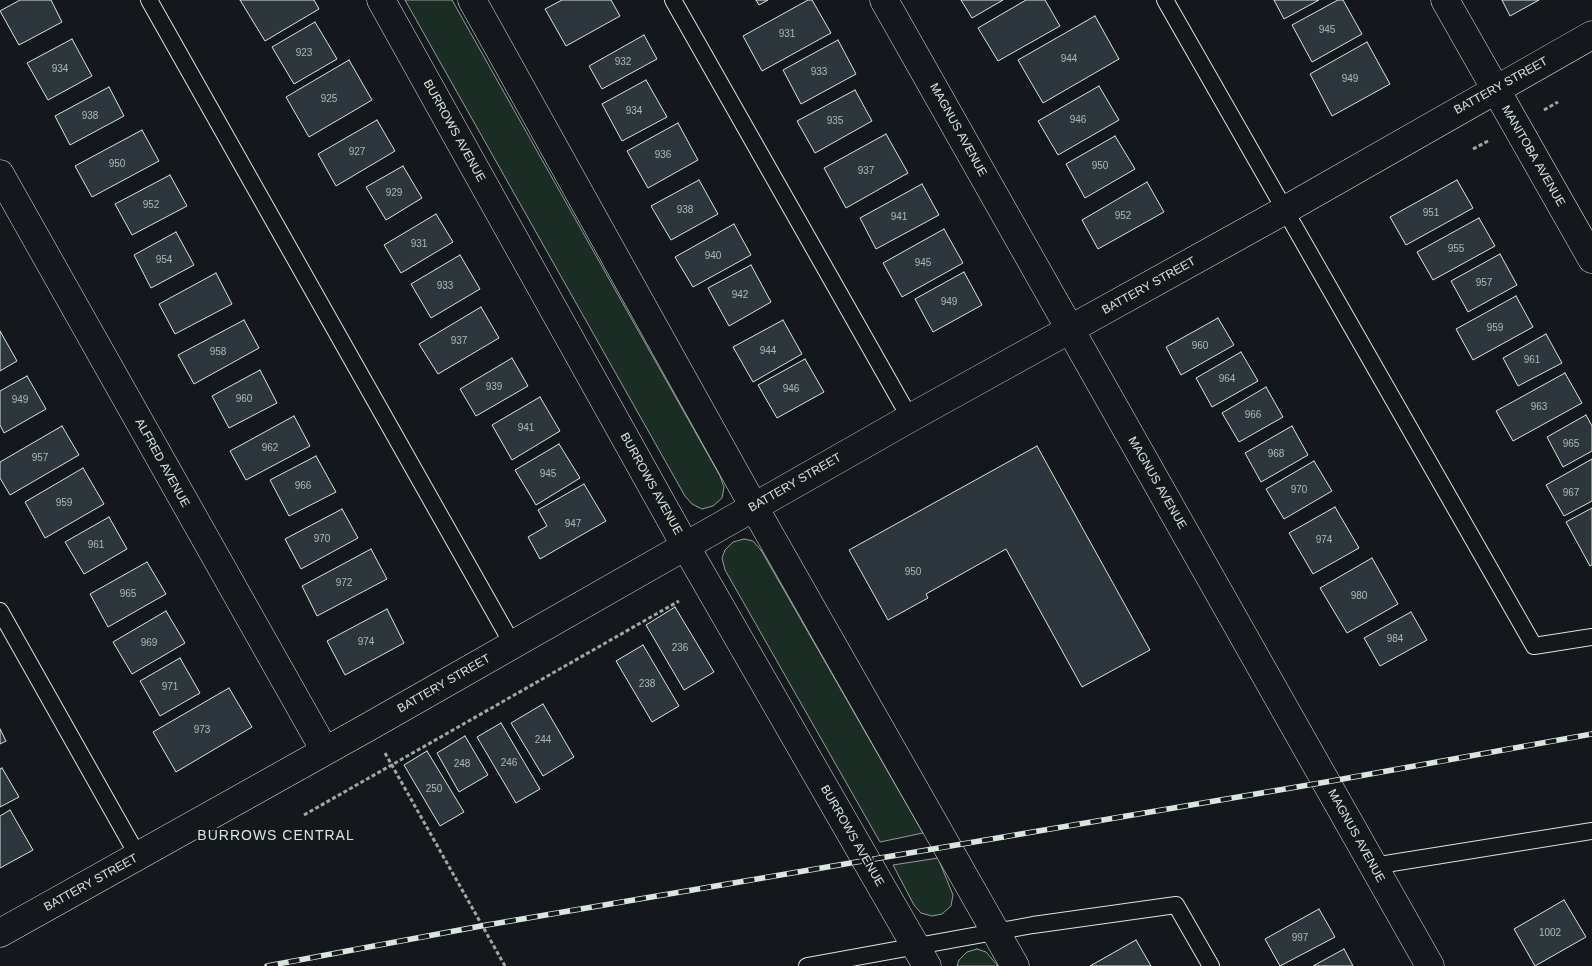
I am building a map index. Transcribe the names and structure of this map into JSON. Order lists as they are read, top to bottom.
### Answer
{
  "streets": {
    "street": [
      "BATTERY STREET",
      "MAGNUS AVENUE",
      "BURROWS AVENUE",
      "MANITOBA AVENUE",
      "ALFRED AVENUE"
    ]
  },
  "crossings": [
    ["BATTERY STREET", "MAGNUS AVENUE"],
    ["BATTERY STREET", "BURROWS AVENUE"],
    ["BATTERY STREET", "MANITOBA AVENUE"],
    ["BATTERY STREET", "ALFRED AVENUE"]
  ],
  "districts": ["BURROWS CENTRAL"],
  "house_numbers": [
    "945",
    "931",
    "923",
    "944",
    "932",
    "934",
    "933",
    "949",
    "925",
    "934",
    "938",
    "946",
    "935",
    "927",
    "936",
    "950",
    "950",
    "937",
    "929",
    "952",
    "938",
    "951",
    "952",
    "941",
    "931",
    "955",
    "940",
    "954",
    "945",
    "957",
    "933",
    "942",
    "949",
    "959",
    "937",
    "960",
    "944",
    "958",
    "961",
    "964",
    "939",
    "946",
    "960",
    "949",
    "963",
    "966",
    "941",
    "965",
    "962",
    "968",
    "957",
    "945",
    "966",
    "970",
    "967",
    "959",
    "947",
    "970",
    "974",
    "961",
    "950",
    "972",
    "965",
    "980",
    "984",
    "974",
    "969",
    "236",
    "238",
    "971",
    "973",
    "244",
    "246",
    "248",
    "250",
    "1002",
    "997"
  ]
}
